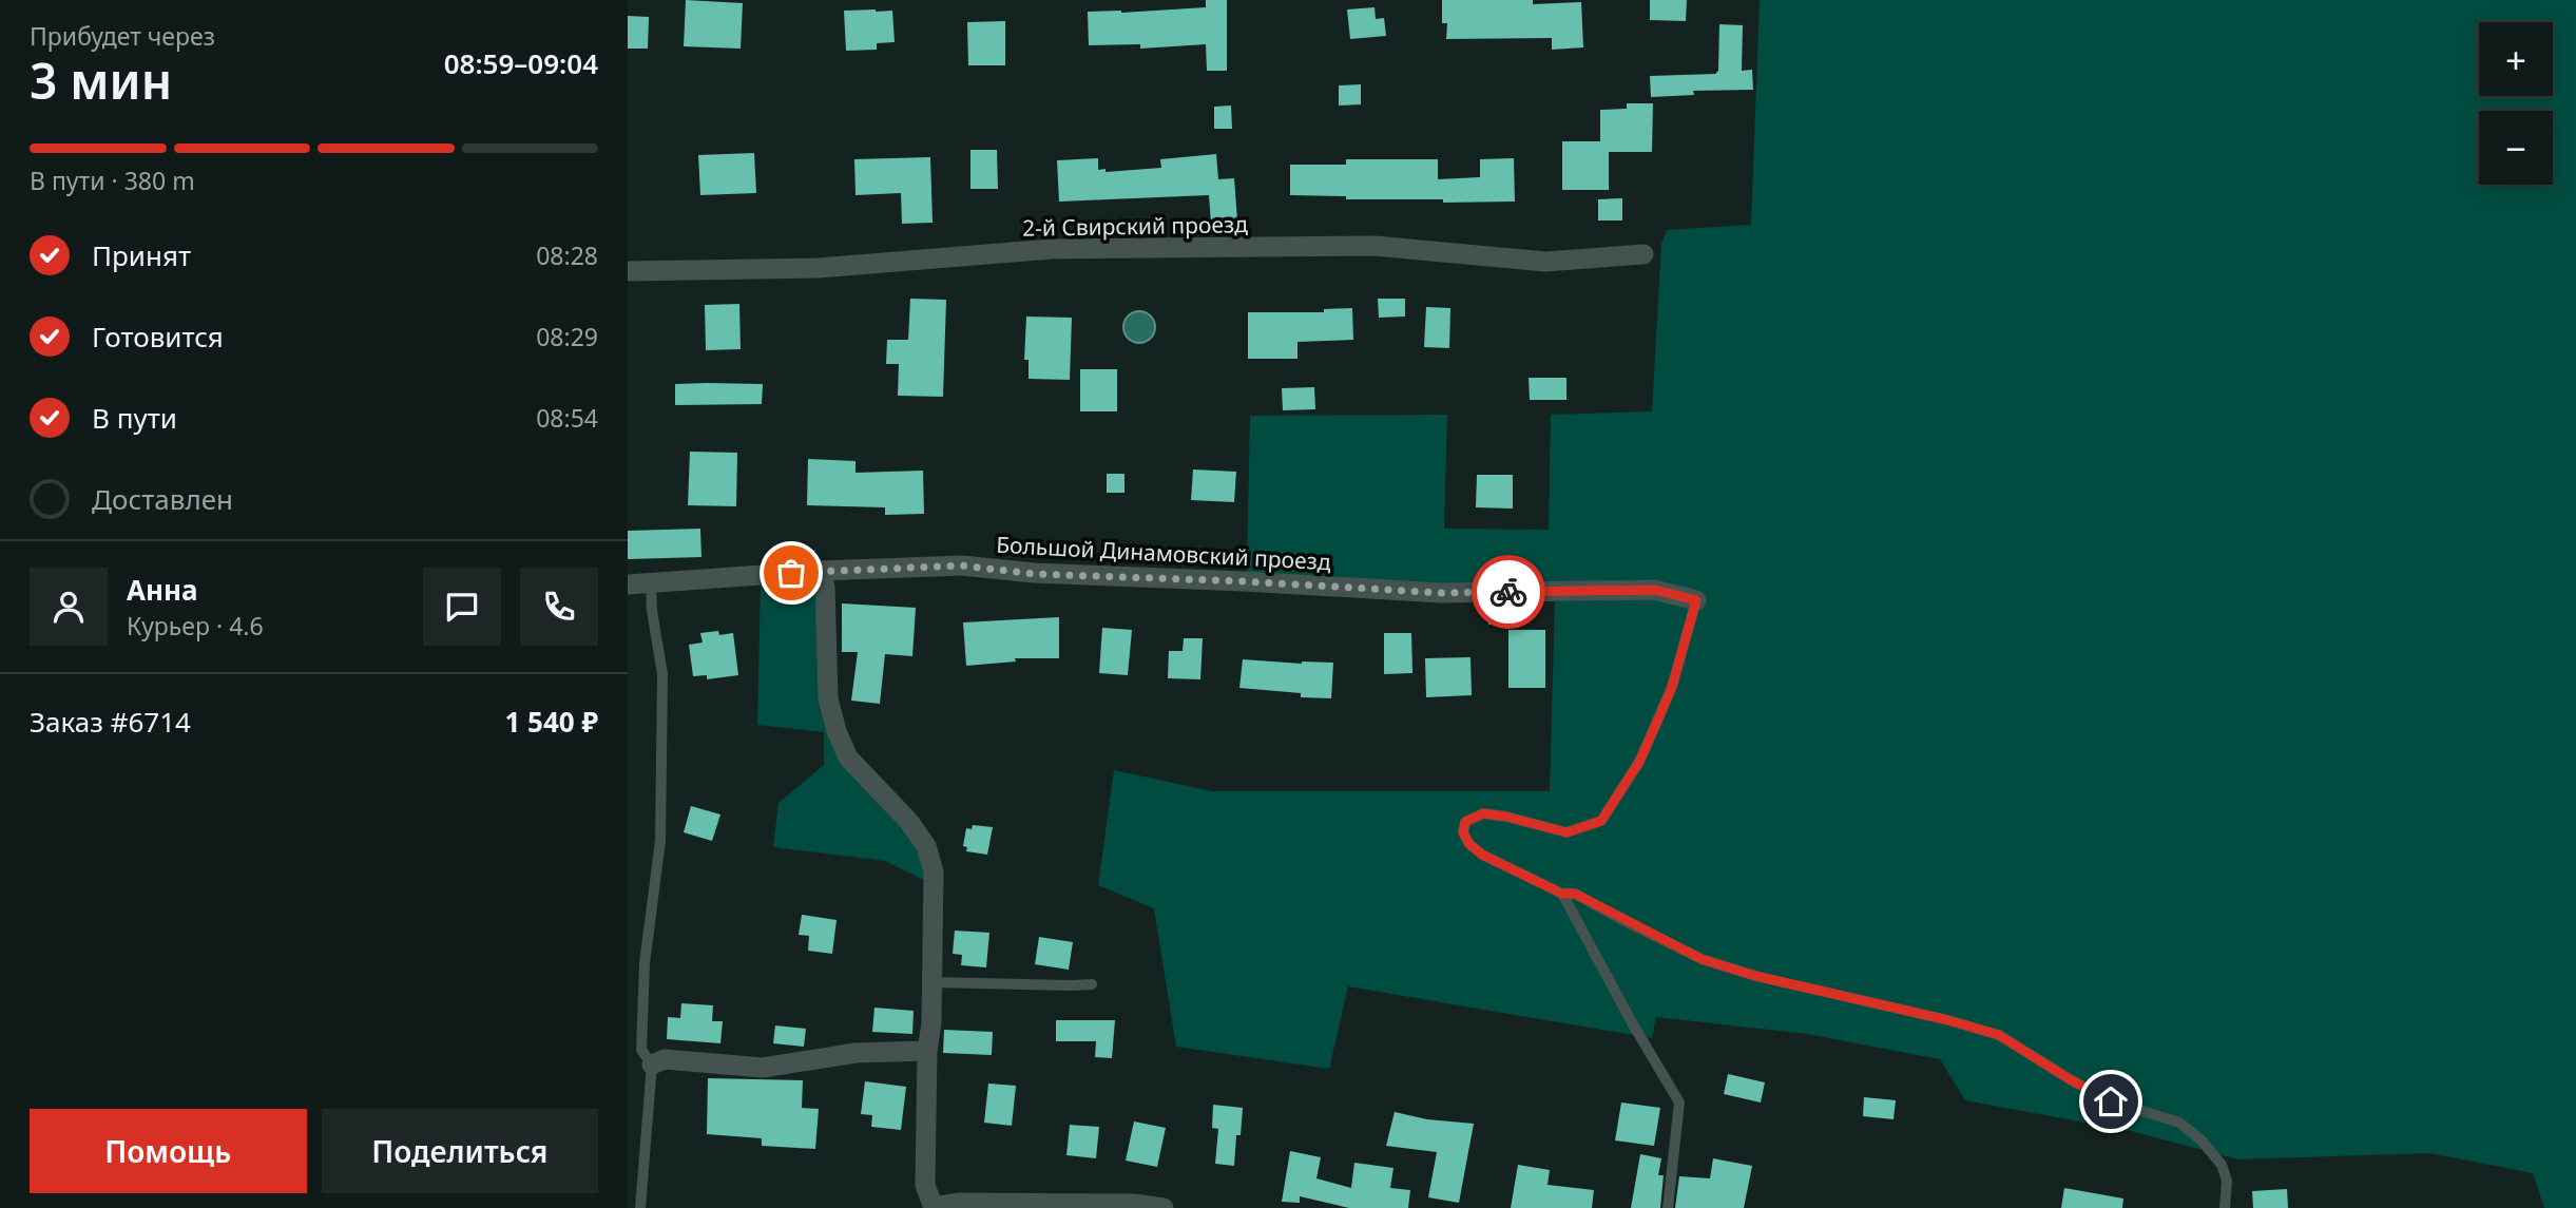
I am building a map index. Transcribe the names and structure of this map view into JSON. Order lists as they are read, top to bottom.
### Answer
{
  "streets": {
    "street": ["2-й Свирский проезд", "Большой Динамовский проезд"]
  },
  "page": {
    "heading": ["3 мин", "Прибудет через", "08:59–09:04"],
    "panel": [
      "Анна",
      "Курьер · 4.6",
      "Заказ #6714",
      "1 540 ₽"
    ],
    "map_buttons": ["+", "−"],
    "bar": "В пути · 380 m",
    "list": [
      ["Принят", "08:28"],
      ["Готовится", "08:29"],
      ["В пути", "08:54"],
      "Доставлен"
    ],
    "buttons": ["Помощь", "Поделиться"]
  }
}
